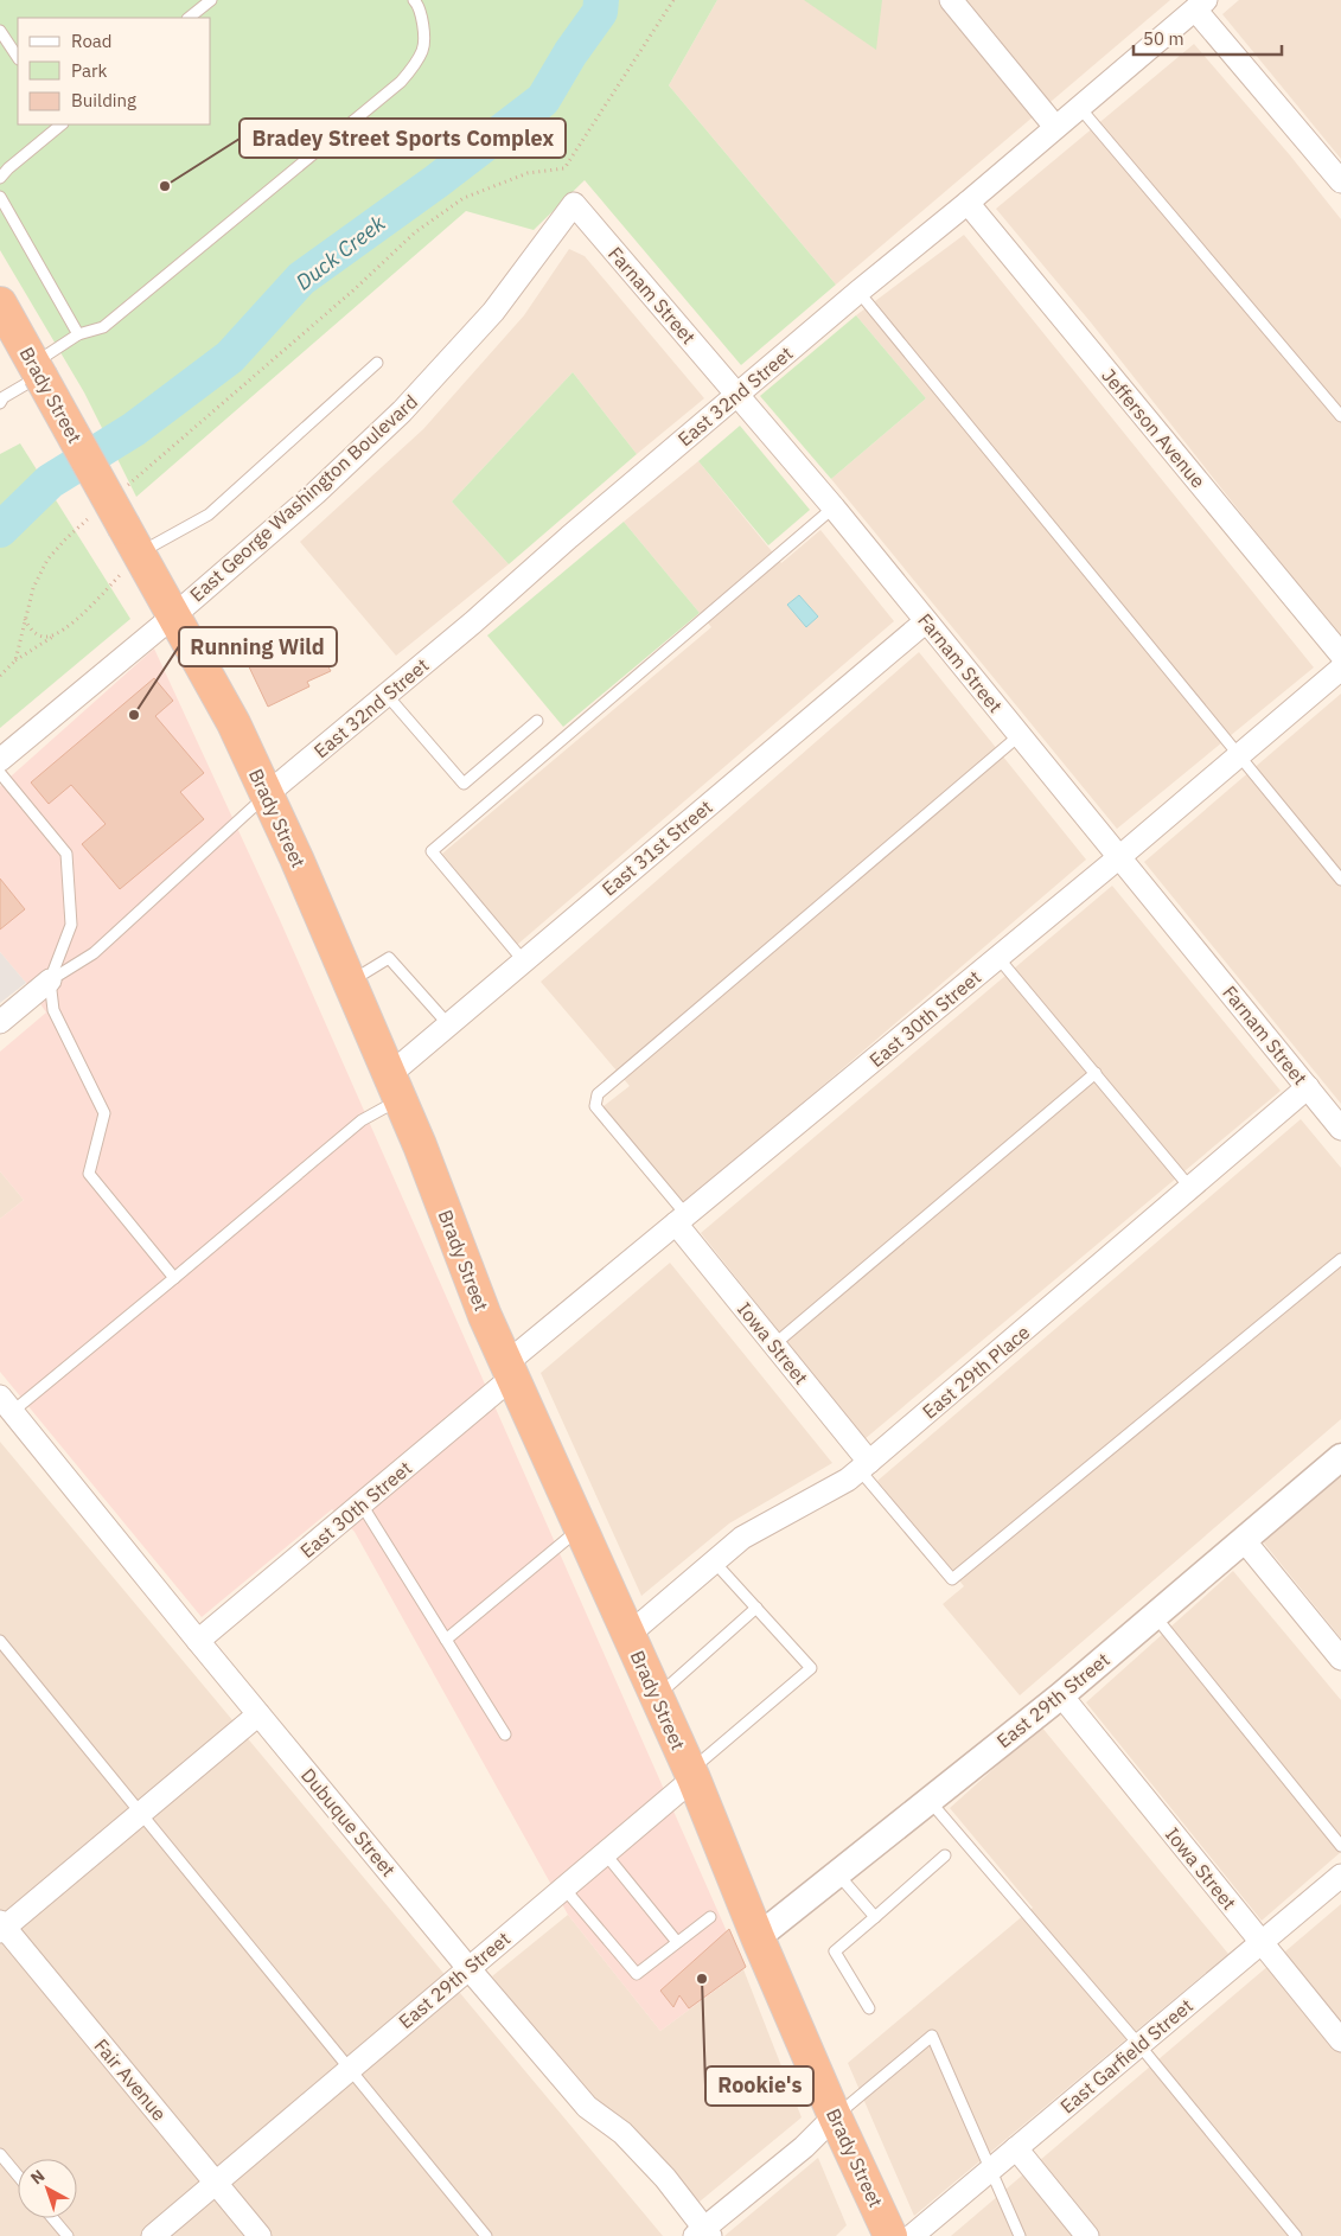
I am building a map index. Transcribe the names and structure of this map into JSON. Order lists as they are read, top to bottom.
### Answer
{
  "streets": {
    "highway": ["Brady Street"],
    "street": [
      "Farnam Street",
      "East 32nd Street",
      "Jefferson Avenue",
      "East George Washington Boulevard",
      "East 31st Street",
      "East 30th Street",
      "Iowa Street",
      "East 29th Place",
      "East 29th Street",
      "Dubuque Street",
      "East Garfield Street",
      "Fair Avenue"
    ]
  },
  "crossings": [
    ["Farnam Street", "East 32nd Street"],
    ["Farnam Street", "East George Washington Boulevard"],
    ["Farnam Street", "East 31st Street"],
    ["Farnam Street", "East 30th Street"],
    ["Farnam Street", "East 29th Place"],
    ["Brady Street", "East 32nd Street"],
    ["Brady Street", "East George Washington Boulevard"],
    ["Brady Street", "East 31st Street"],
    ["Brady Street", "East 30th Street"],
    ["Brady Street", "East 29th Place"],
    ["Brady Street", "East 29th Street"],
    ["East 32nd Street", "Jefferson Avenue"],
    ["East 30th Street", "Iowa Street"],
    ["East 30th Street", "Dubuque Street"],
    ["Iowa Street", "East 29th Place"],
    ["Iowa Street", "East 29th Street"],
    ["Iowa Street", "East Garfield Street"],
    ["East 29th Street", "Dubuque Street"],
    ["East 29th Street", "Fair Avenue"]
  ],
  "water": ["Duck Creek"],
  "places": ["Bradey Street Sports Complex", "Running Wild", "Rookie's"],
  "legend": ["Road", "Park", "Building"],
  "scale_bar": "50 m",
  "north": "top left"
}
